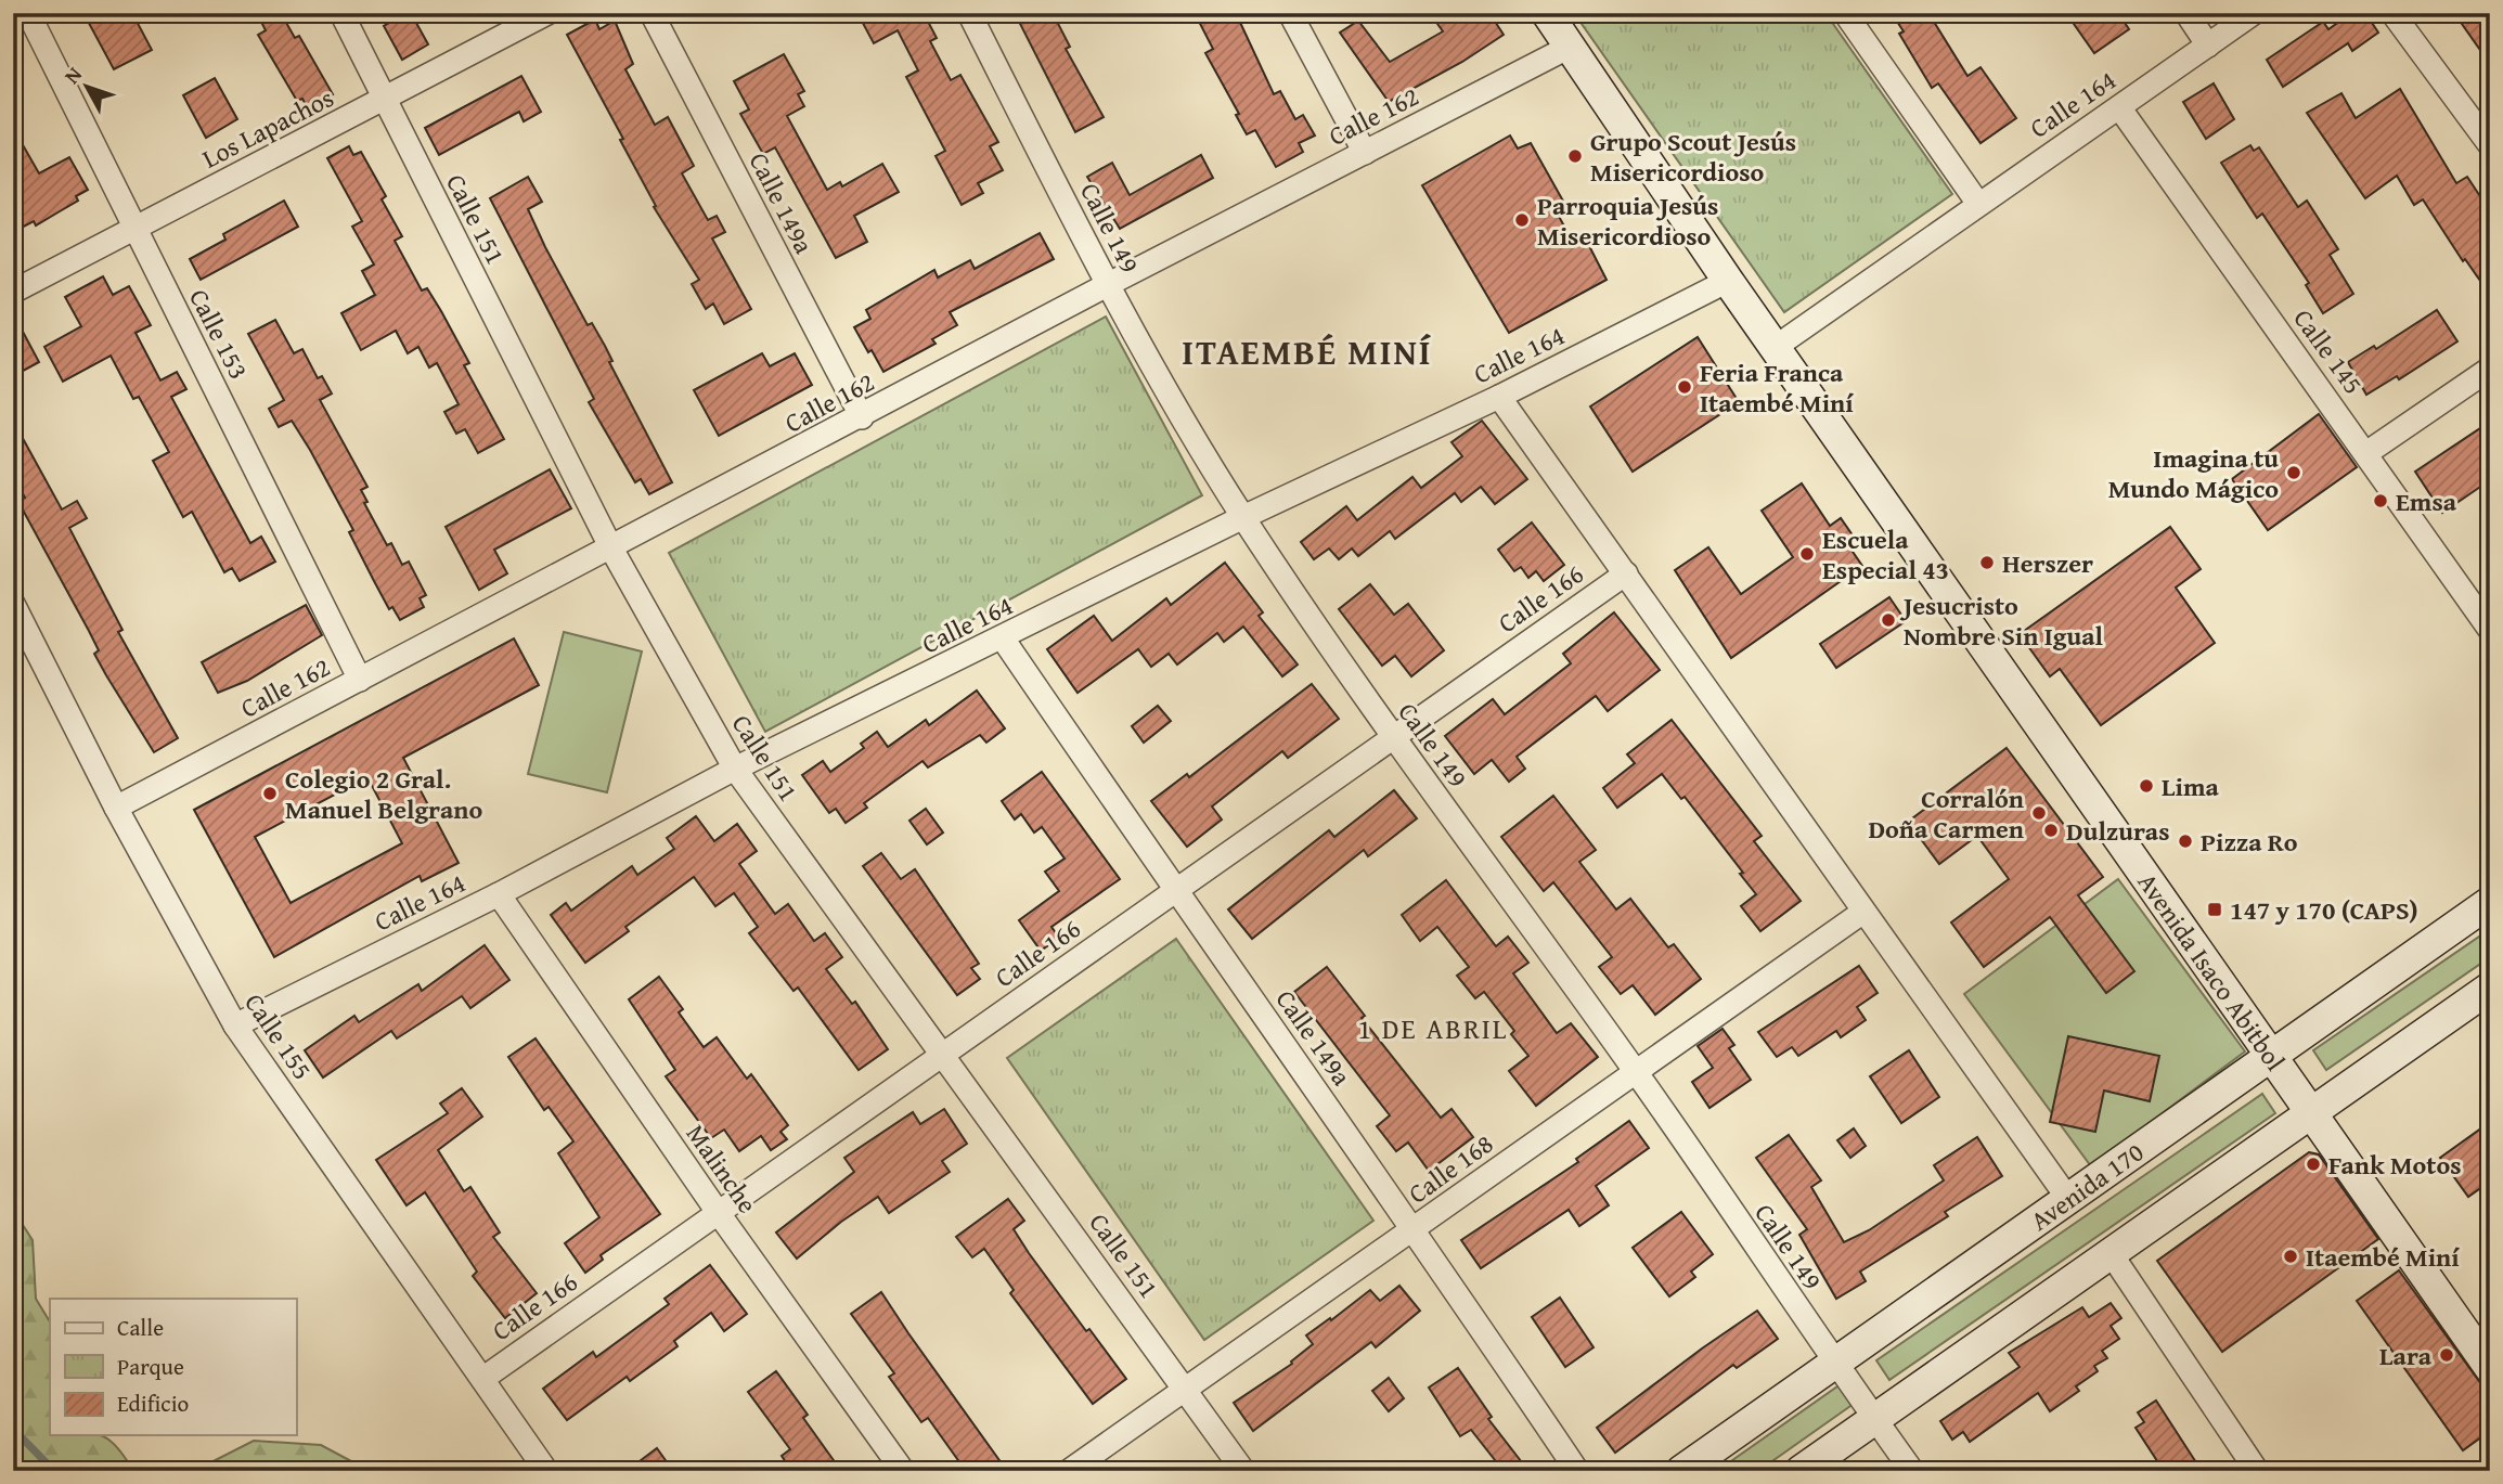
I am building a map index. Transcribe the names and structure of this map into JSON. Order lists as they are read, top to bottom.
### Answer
{
  "streets": {
    "main road": ["Avenida Isaco Abitbol", "Avenida 170"],
    "street": [
      "Calle 164",
      "Calle 162",
      "Los Lapachos",
      "Calle 149a",
      "Calle 151",
      "Calle 149",
      "Calle 153",
      "Calle 145",
      "Calle 166",
      "Calle 155",
      "Malinche",
      "Calle 168"
    ]
  },
  "crossings": [
    ["Calle 164", "Calle 149a"],
    ["Calle 164", "Calle 151"],
    ["Calle 164", "Calle 149"],
    ["Calle 164", "Calle 145"],
    ["Calle 164", "Avenida Isaco Abitbol"],
    ["Calle 164", "Calle 155"],
    ["Calle 164", "Malinche"],
    ["Calle 162", "Calle 149a"],
    ["Calle 162", "Calle 151"],
    ["Calle 162", "Calle 149"],
    ["Calle 162", "Calle 153"],
    ["Calle 162", "Avenida Isaco Abitbol"],
    ["Calle 162", "Calle 155"],
    ["Los Lapachos", "Calle 151"],
    ["Los Lapachos", "Calle 153"],
    ["Calle 149a", "Calle 166"],
    ["Calle 149a", "Calle 168"],
    ["Calle 151", "Calle 166"],
    ["Calle 151", "Calle 168"],
    ["Calle 149", "Calle 166"],
    ["Calle 149", "Calle 168"],
    ["Calle 149", "Avenida 170"],
    ["Calle 166", "Calle 155"],
    ["Calle 166", "Malinche"],
    ["Avenida Isaco Abitbol", "Avenida 170"]
  ],
  "districts": ["ITAEMBÉ MINÍ", "1 DE ABRIL"],
  "places": {
    "other": [
      "Grupo Scout Jesús Misericordioso",
      "Parroquia Jesús Misericordioso",
      "Feria Franca Itaembé Miní",
      "Imagina tu Mundo Mágico",
      "Emsa",
      "Escuela Especial 43",
      "Herszer",
      "Jesucristo Nombre Sin Igual",
      "Lima",
      "Colegio 2 Gral. Manuel Belgrano",
      "Corralón Doña Carmen",
      "Dulzuras",
      "Pizza Ro",
      "Fank Motos",
      "Itaembé Miní",
      "Lara"
    ],
    "transit": ["147 y 170 (CAPS)"]
  },
  "legend": ["Calle", "Parque", "Edificio"],
  "north": "top left"
}
